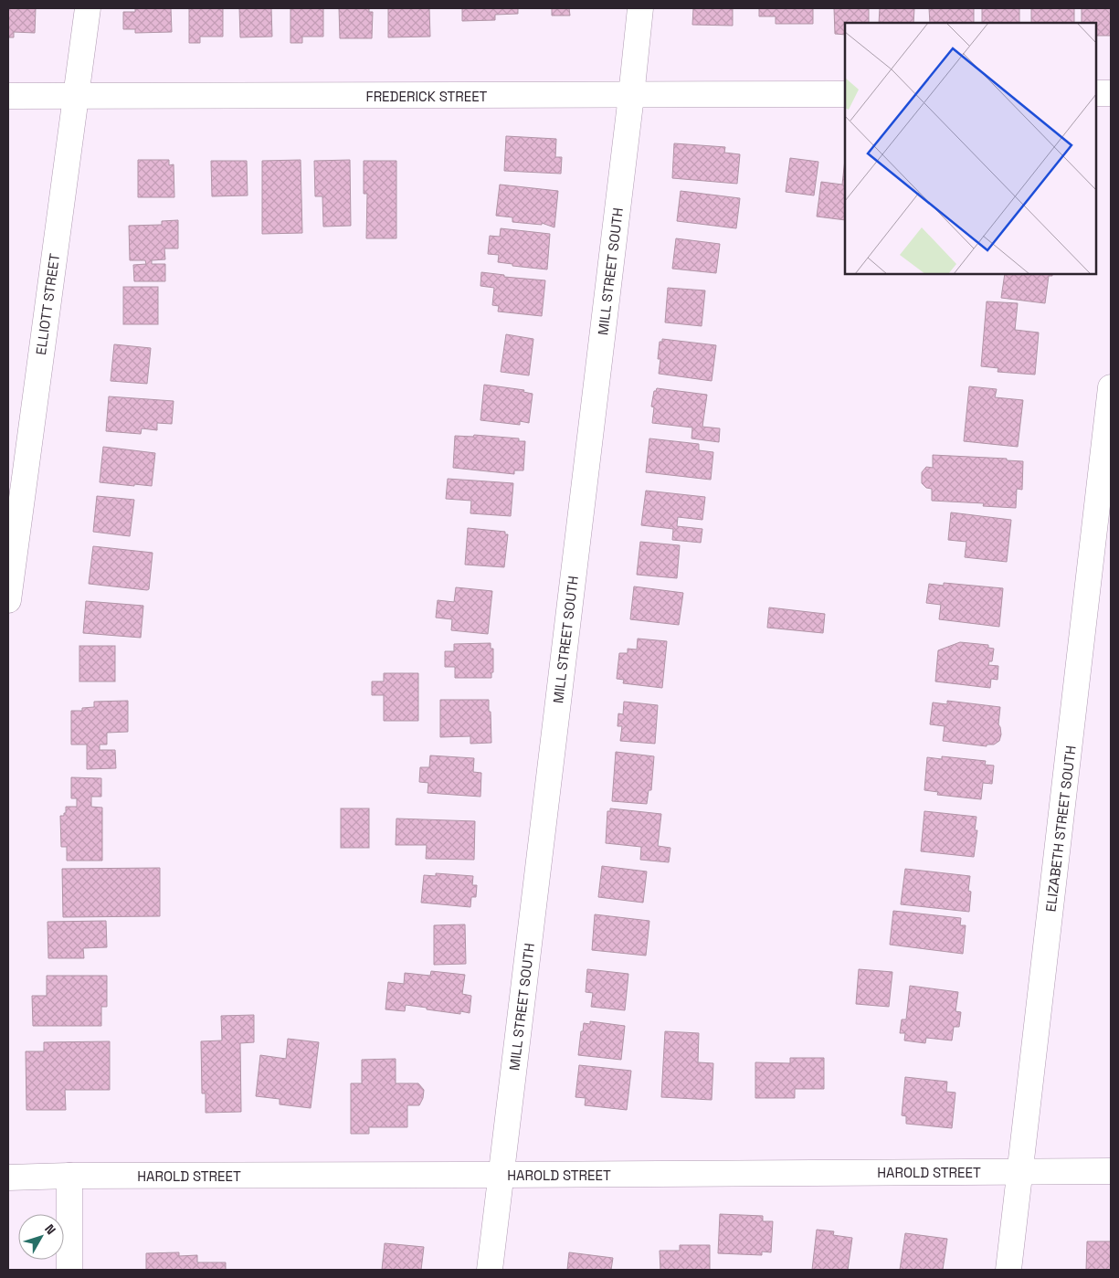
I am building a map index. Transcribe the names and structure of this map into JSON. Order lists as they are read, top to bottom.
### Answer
{
  "streets": {
    "street": [
      "FREDERICK STREET",
      "MILL STREET SOUTH",
      "ELLIOTT STREET",
      "ELIZABETH STREET SOUTH",
      "HAROLD STREET"
    ]
  },
  "crossings": [
    ["FREDERICK STREET", "MILL STREET SOUTH"],
    ["FREDERICK STREET", "ELLIOTT STREET"],
    ["MILL STREET SOUTH", "HAROLD STREET"],
    ["ELIZABETH STREET SOUTH", "HAROLD STREET"]
  ],
  "north": "top right"
}
